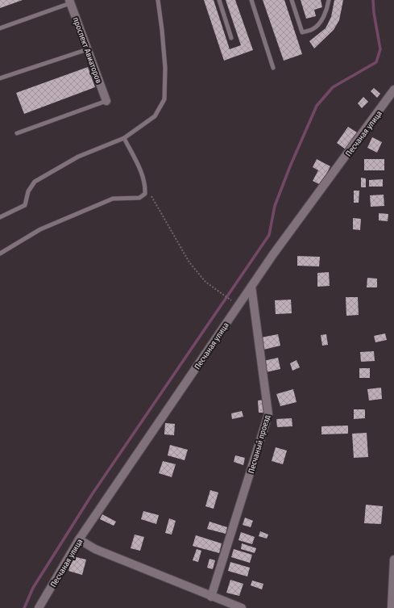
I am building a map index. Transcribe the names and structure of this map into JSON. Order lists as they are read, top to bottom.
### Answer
{
  "streets": {
    "street": ["проспект Авиаторов", "Песчаная улица", "Песчаный проезд"]
  },
  "crossings": [
    ["Песчаная улица", "Песчаный проезд"]
  ]
}
